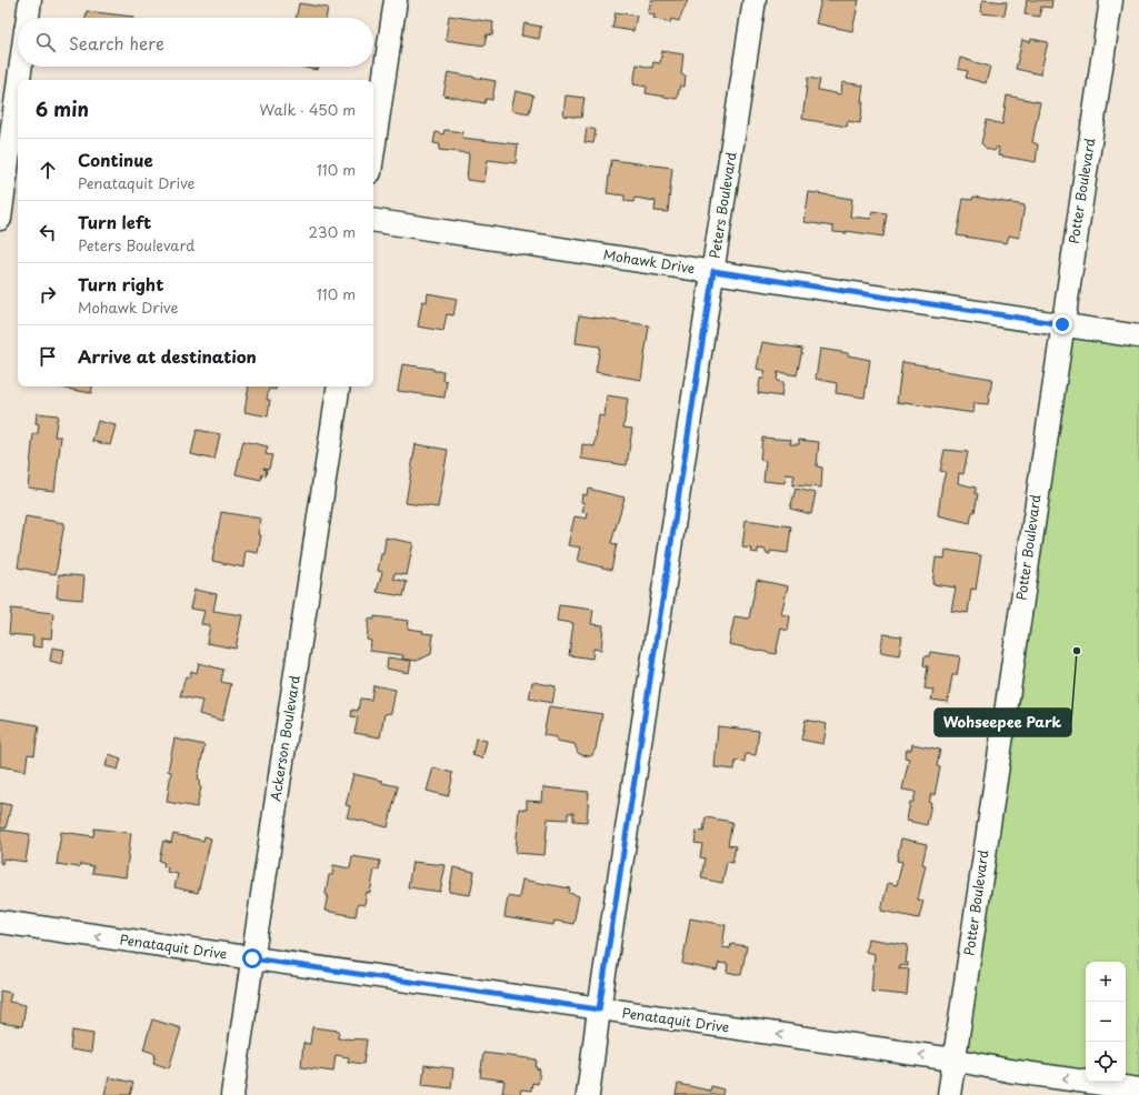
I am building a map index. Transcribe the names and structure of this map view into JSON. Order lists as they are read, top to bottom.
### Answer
{
  "streets": {
    "street": [
      "Potter Boulevard",
      "Peters Boulevard",
      "Mohawk Drive",
      "Ackerson Boulevard",
      "Penataquit Drive"
    ]
  },
  "crossings": [
    ["Potter Boulevard", "Mohawk Drive"],
    ["Potter Boulevard", "Penataquit Drive"],
    ["Peters Boulevard", "Mohawk Drive"],
    ["Peters Boulevard", "Penataquit Drive"],
    ["Ackerson Boulevard", "Penataquit Drive"]
  ],
  "one_way": ["Penataquit Drive"],
  "places": ["Wohseepee Park"],
  "page": {
    "search": "Search here",
    "heading": ["6 min", "Walk · 450 m"],
    "list": [
      ["Continue", "Penataquit Drive", "110 m"],
      ["Turn left", "Peters Boulevard", "230 m"],
      ["Turn right", "Mohawk Drive", "110 m"],
      "Arrive at destination"
    ],
    "map_buttons": ["+", "−"]
  }
}
